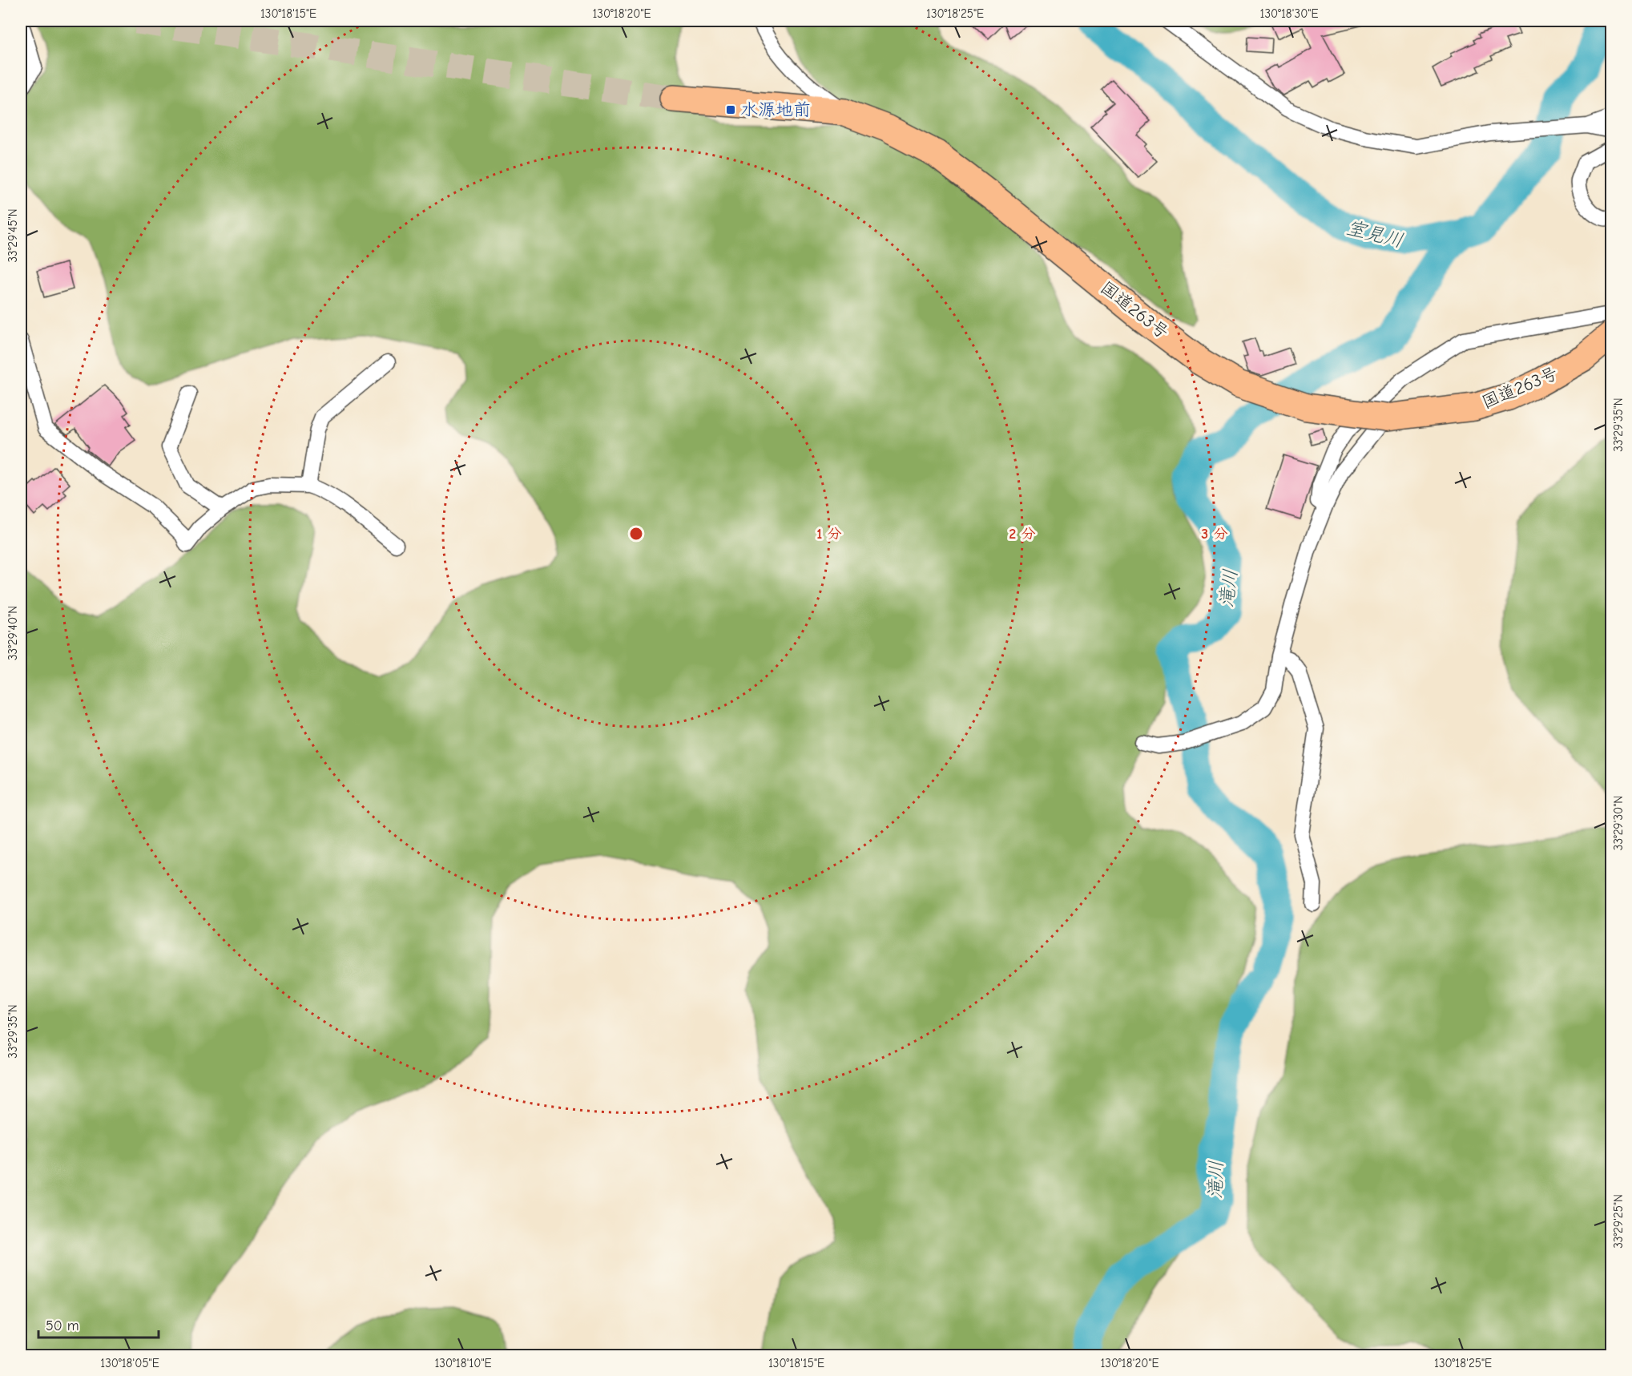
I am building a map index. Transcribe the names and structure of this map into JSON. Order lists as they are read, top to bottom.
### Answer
{
  "streets": {
    "highway": ["国道263号"]
  },
  "water": ["室見川", "滝川"],
  "places": {
    "transit": ["水源地前"]
  },
  "scale_bar": "50 m",
  "coordinates": [
    "130°18'15\"E",
    "130°18'20\"E",
    "130°18'25\"E",
    "130°18'30\"E",
    "33°29'45\"N",
    "33°29'35\"N",
    "33°29'40\"N",
    "33°29'30\"N",
    "33°29'25\"N",
    "130°18'05\"E",
    "130°18'10\"E"
  ],
  "rings": ["1 分", "2 分", "3 分"]
}
